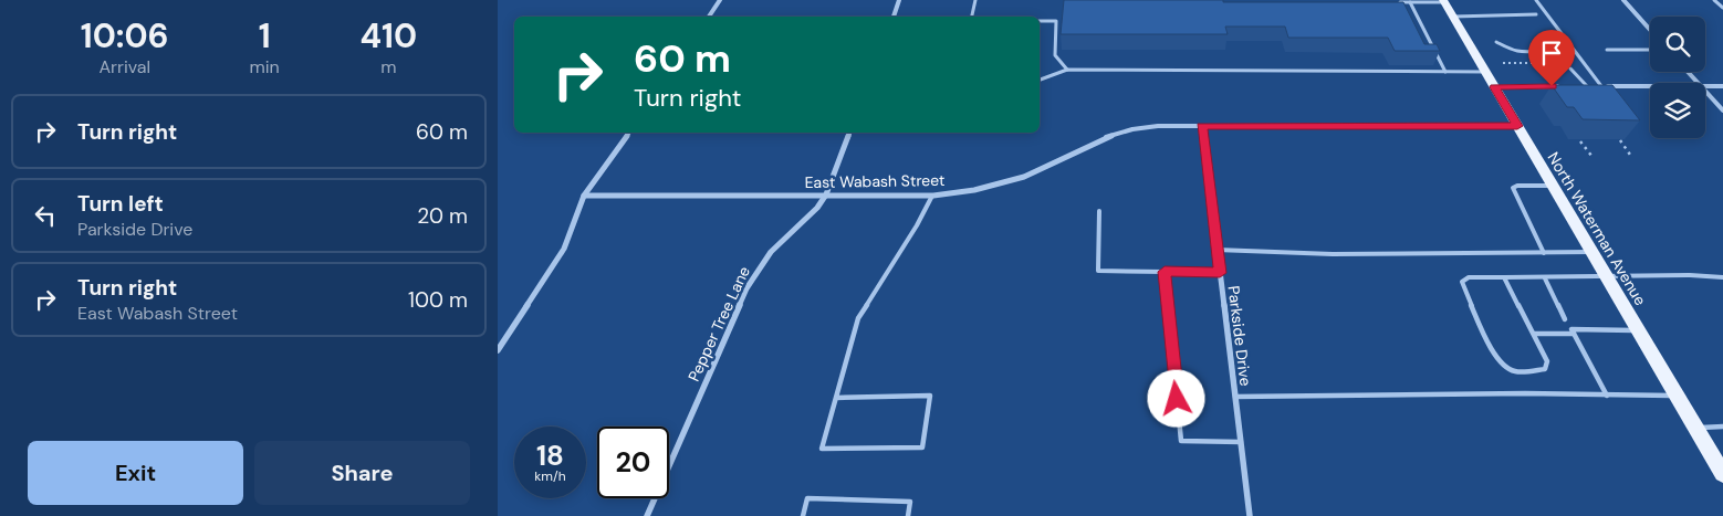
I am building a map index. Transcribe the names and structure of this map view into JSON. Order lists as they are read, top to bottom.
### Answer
{
  "streets": {
    "main road": ["North Waterman Avenue"],
    "street": ["East Wabash Street", "Pepper Tree Lane", "Parkside Drive"]
  },
  "crossings": [
    ["East Wabash Street", "North Waterman Avenue"],
    ["East Wabash Street", "Pepper Tree Lane"],
    ["East Wabash Street", "Parkside Drive"]
  ],
  "page": {
    "eta": [
      "10:06",
      "Arrival",
      "1",
      "min",
      "410",
      "m"
    ],
    "turn": ["60 m", "Turn right"],
    "list": [
      {
        "name": "Turn right",
        "value": "60 m"
      },
      {
        "name": "Turn left",
        "note": "Parkside Drive",
        "value": "20 m"
      },
      {
        "name": "Turn right",
        "note": "East Wabash Street",
        "value": "100 m"
      }
    ],
    "speed": "18 km/h",
    "limit": "20",
    "buttons": ["Exit", "Share"]
  }
}
